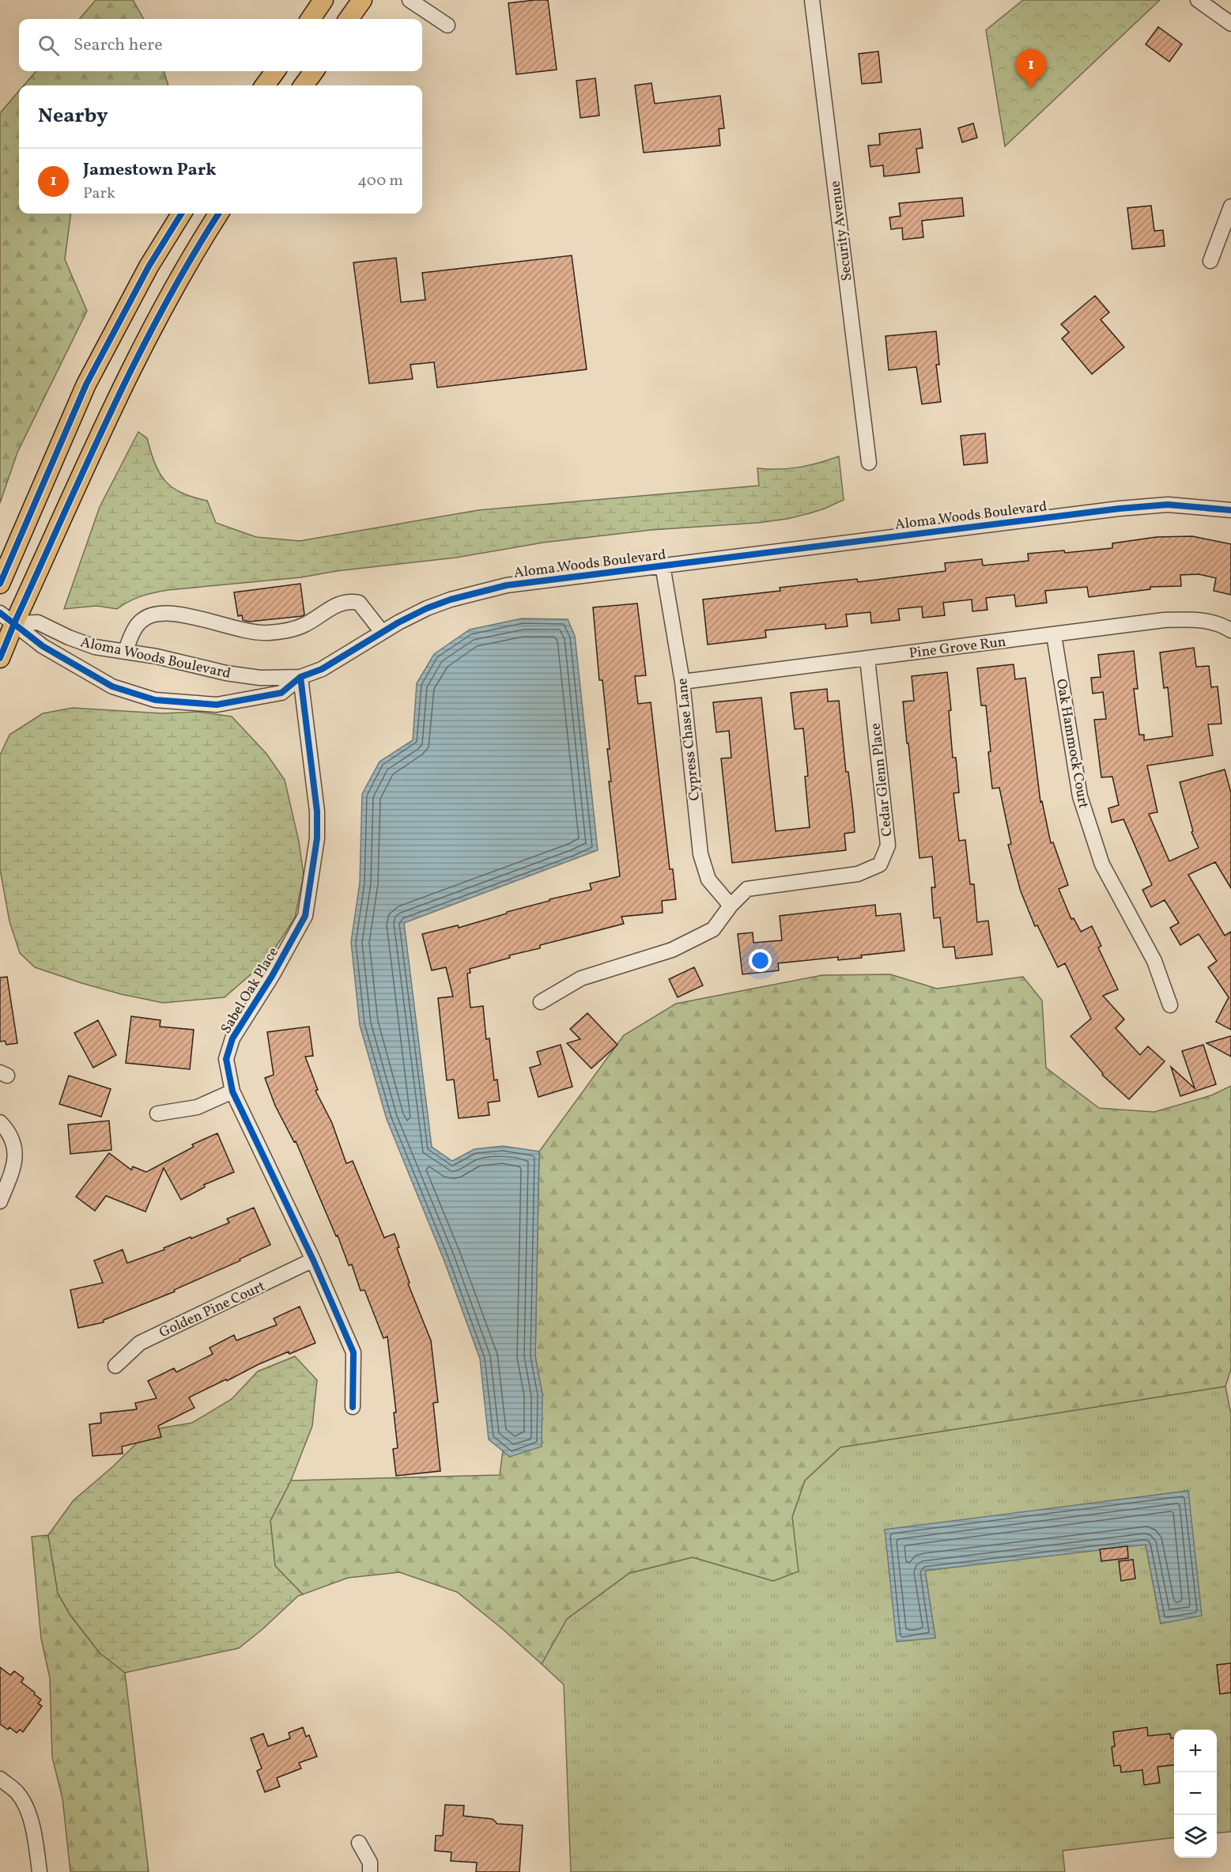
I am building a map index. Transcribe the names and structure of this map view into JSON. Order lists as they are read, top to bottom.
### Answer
{
  "streets": {
    "street": [
      "Security Avenue",
      "Aloma Woods Boulevard",
      "Pine Grove Run",
      "Cypress Chase Lane",
      "Oak Hammock Court",
      "Cedar Glenn Place",
      "Sabel Oak Place",
      "Golden Pine Court"
    ]
  },
  "crossings": [
    ["Aloma Woods Boulevard", "Cypress Chase Lane"],
    ["Aloma Woods Boulevard", "Sabel Oak Place"],
    ["Pine Grove Run", "Cypress Chase Lane"],
    ["Pine Grove Run", "Oak Hammock Court"],
    ["Pine Grove Run", "Cedar Glenn Place"],
    ["Cypress Chase Lane", "Cedar Glenn Place"],
    ["Sabel Oak Place", "Golden Pine Court"]
  ],
  "page": {
    "search": "Search here",
    "pins": "1",
    "heading": "Nearby",
    "list": [
      {
        "mark": "1",
        "name": "Jamestown Park",
        "note": "Park",
        "value": "400 m"
      }
    ],
    "map_buttons": ["+", "−"]
  }
}
